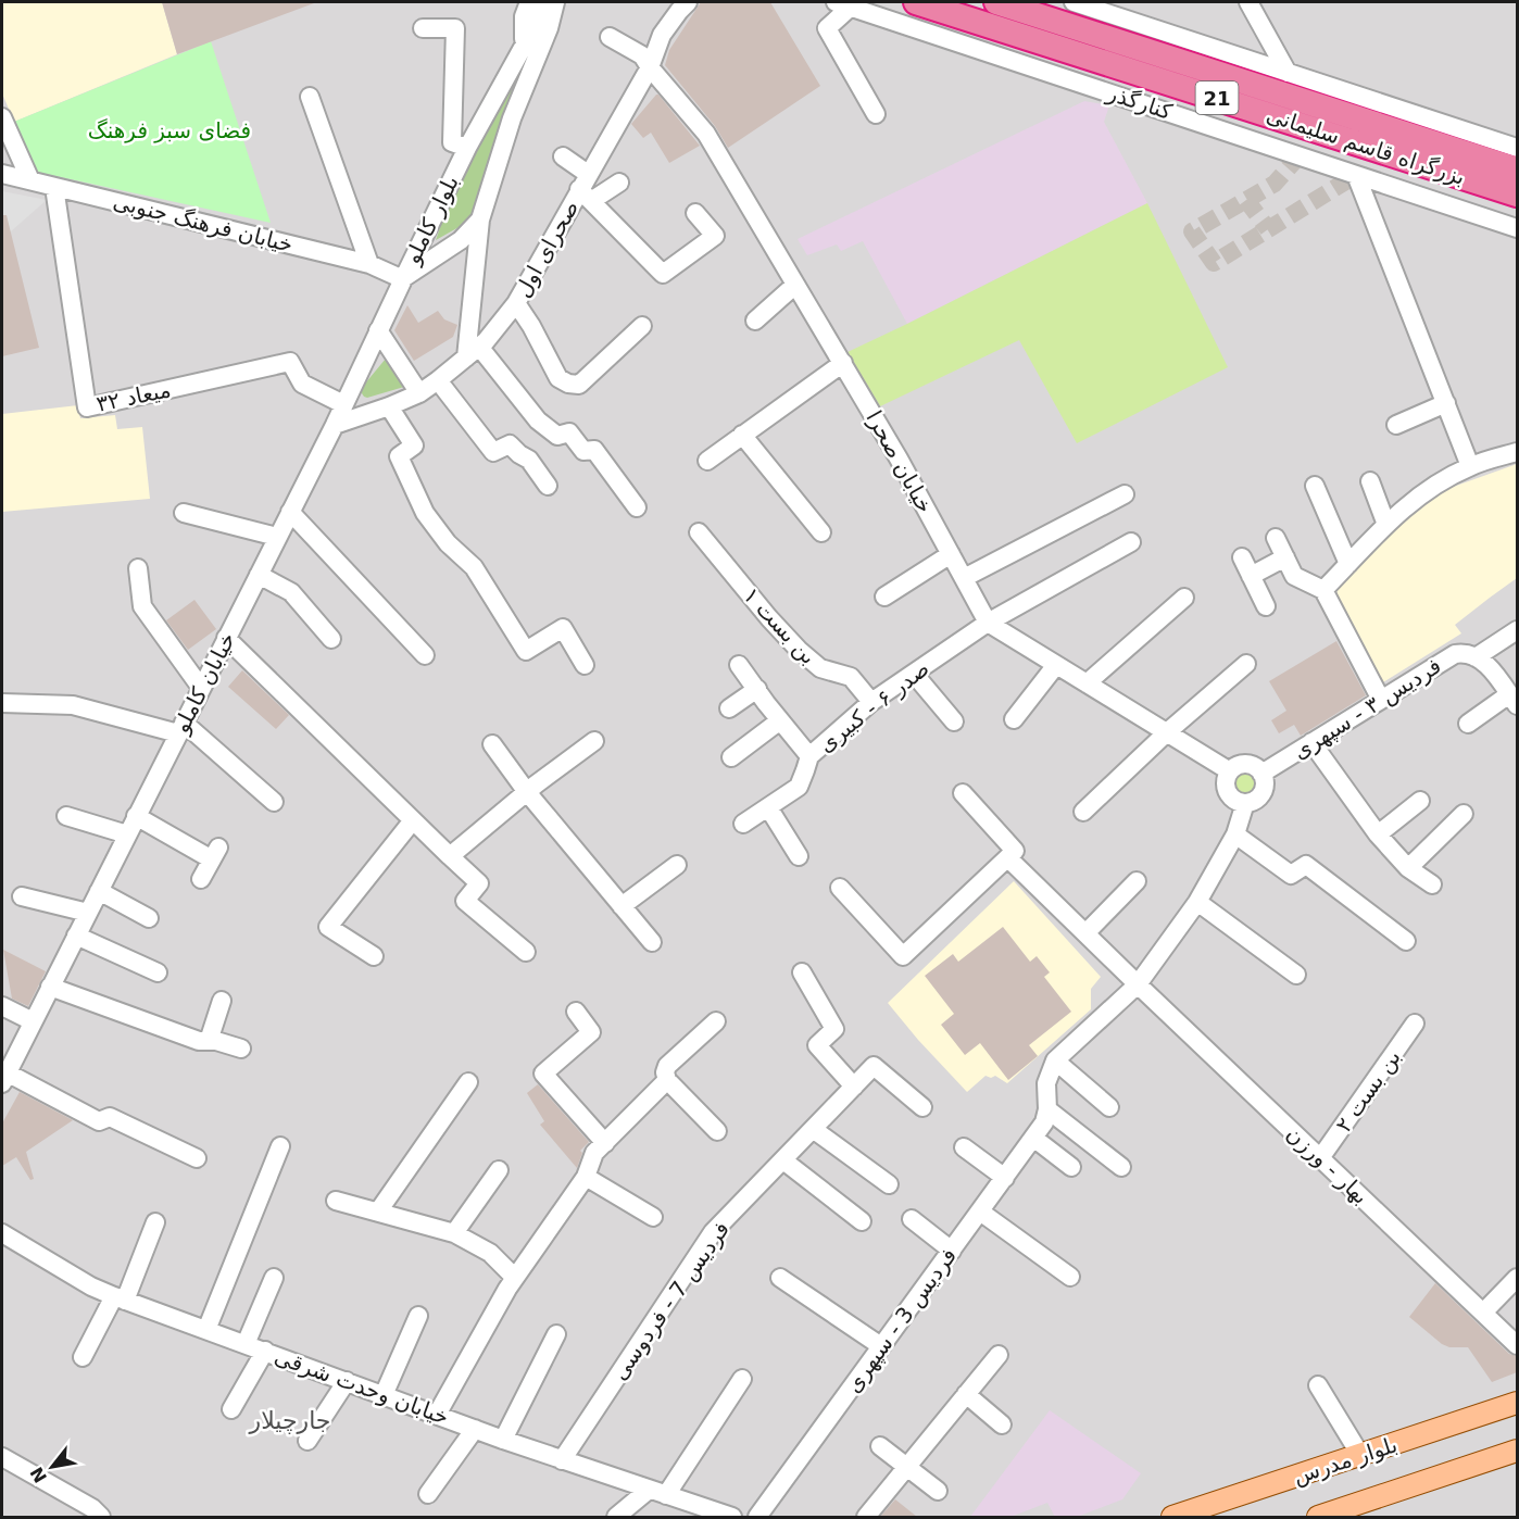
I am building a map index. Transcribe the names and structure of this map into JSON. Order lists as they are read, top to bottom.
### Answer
{
  "streets": {
    "highway": ["21", "بزرگراه قاسم سلیمانی"],
    "main road": ["بلوار مدرس"],
    "street": [
      "کنارگذر",
      "بلوار کاملو",
      "خیابان فرهنگ جنوبی",
      "صحرای اول",
      "میعاد ۳۲",
      "خیابان صحرا",
      "بن بست ۱",
      "خیابان کاملو",
      "صدر ۶ - کبیری",
      "فردیس ۳ - سپهری",
      "بن بست ۲",
      "بهار - ورزن",
      "فردیس 7 - فردوسی",
      "فردیس 3 - سپهری",
      "خیابان وحدت شرقی"
    ]
  },
  "crossings": [
    ["بلوار کاملو", "خیابان فرهنگ جنوبی"],
    ["بلوار کاملو", "خیابان کاملو"],
    ["خیابان فرهنگ جنوبی", "میعاد ۳۲"],
    ["خیابان فرهنگ جنوبی", "خیابان کاملو"],
    ["صحرای اول", "خیابان صحرا"],
    ["صحرای اول", "خیابان کاملو"],
    ["میعاد ۳۲", "خیابان کاملو"],
    ["خیابان صحرا", "صدر ۶ - کبیری"],
    ["بن بست ۱", "صدر ۶ - کبیری"],
    ["بن بست ۲", "بهار - ورزن"],
    ["فردیس 7 - فردوسی", "خیابان وحدت شرقی"]
  ],
  "districts": ["جارچیلار"],
  "parks": ["فضای سبز فرهنگ"],
  "north": "bottom left"
}
